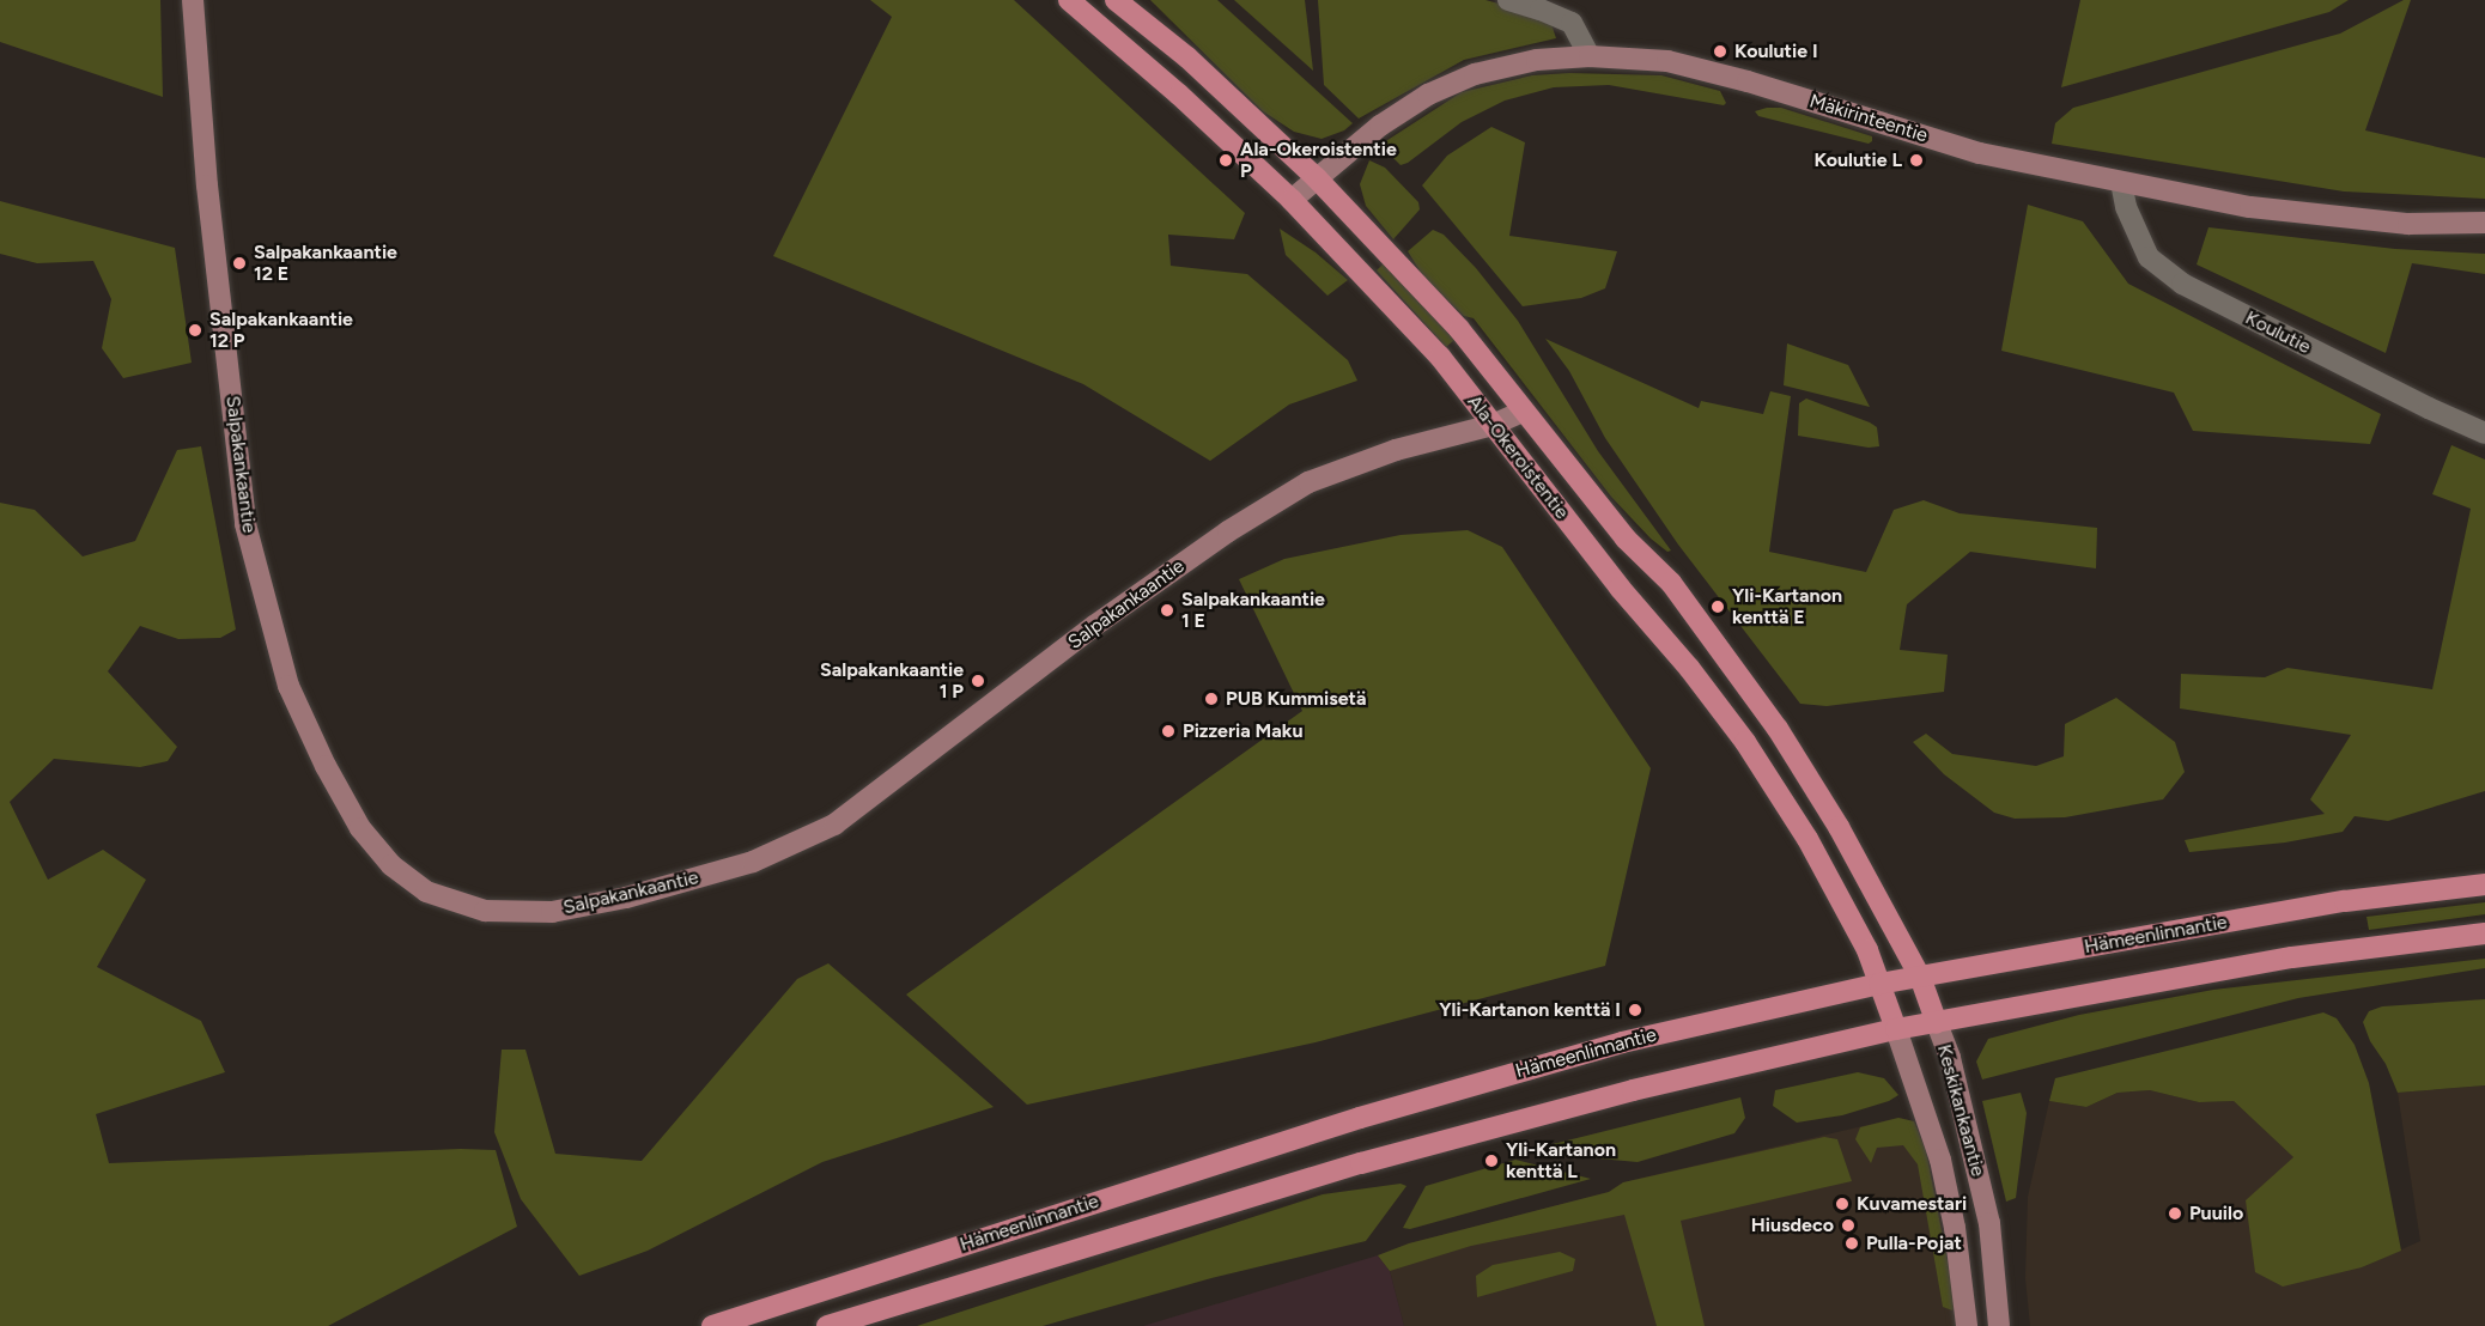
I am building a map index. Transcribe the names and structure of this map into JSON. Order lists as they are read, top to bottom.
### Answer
{
  "streets": {
    "main road": ["Ala-Okeroistentie", "Hämeenlinnantie"],
    "street": [
      "Mäkirinteentie",
      "Koulutie",
      "Salpakankaantie",
      "Keskikankaantie"
    ]
  },
  "crossings": [
    ["Mäkirinteentie", "Koulutie"],
    ["Mäkirinteentie", "Ala-Okeroistentie"],
    ["Ala-Okeroistentie", "Salpakankaantie"],
    ["Ala-Okeroistentie", "Hämeenlinnantie"],
    ["Ala-Okeroistentie", "Keskikankaantie"],
    ["Hämeenlinnantie", "Keskikankaantie"]
  ],
  "places": [
    "Koulutie I",
    "Ala-Okeroistentie P",
    "Koulutie L",
    "Salpakankaantie 12 E",
    "Salpakankaantie 12 P",
    "Yli-Kartanon kenttä E",
    "Salpakankaantie 1 E",
    "Salpakankaantie 1 P",
    "PUB Kummisetä",
    "Pizzeria Maku",
    "Yli-Kartanon kenttä I",
    "Yli-Kartanon kenttä L",
    "Kuvamestari",
    "Puuilo",
    "Hiusdeco",
    "Pulla-Pojat"
  ]
}
